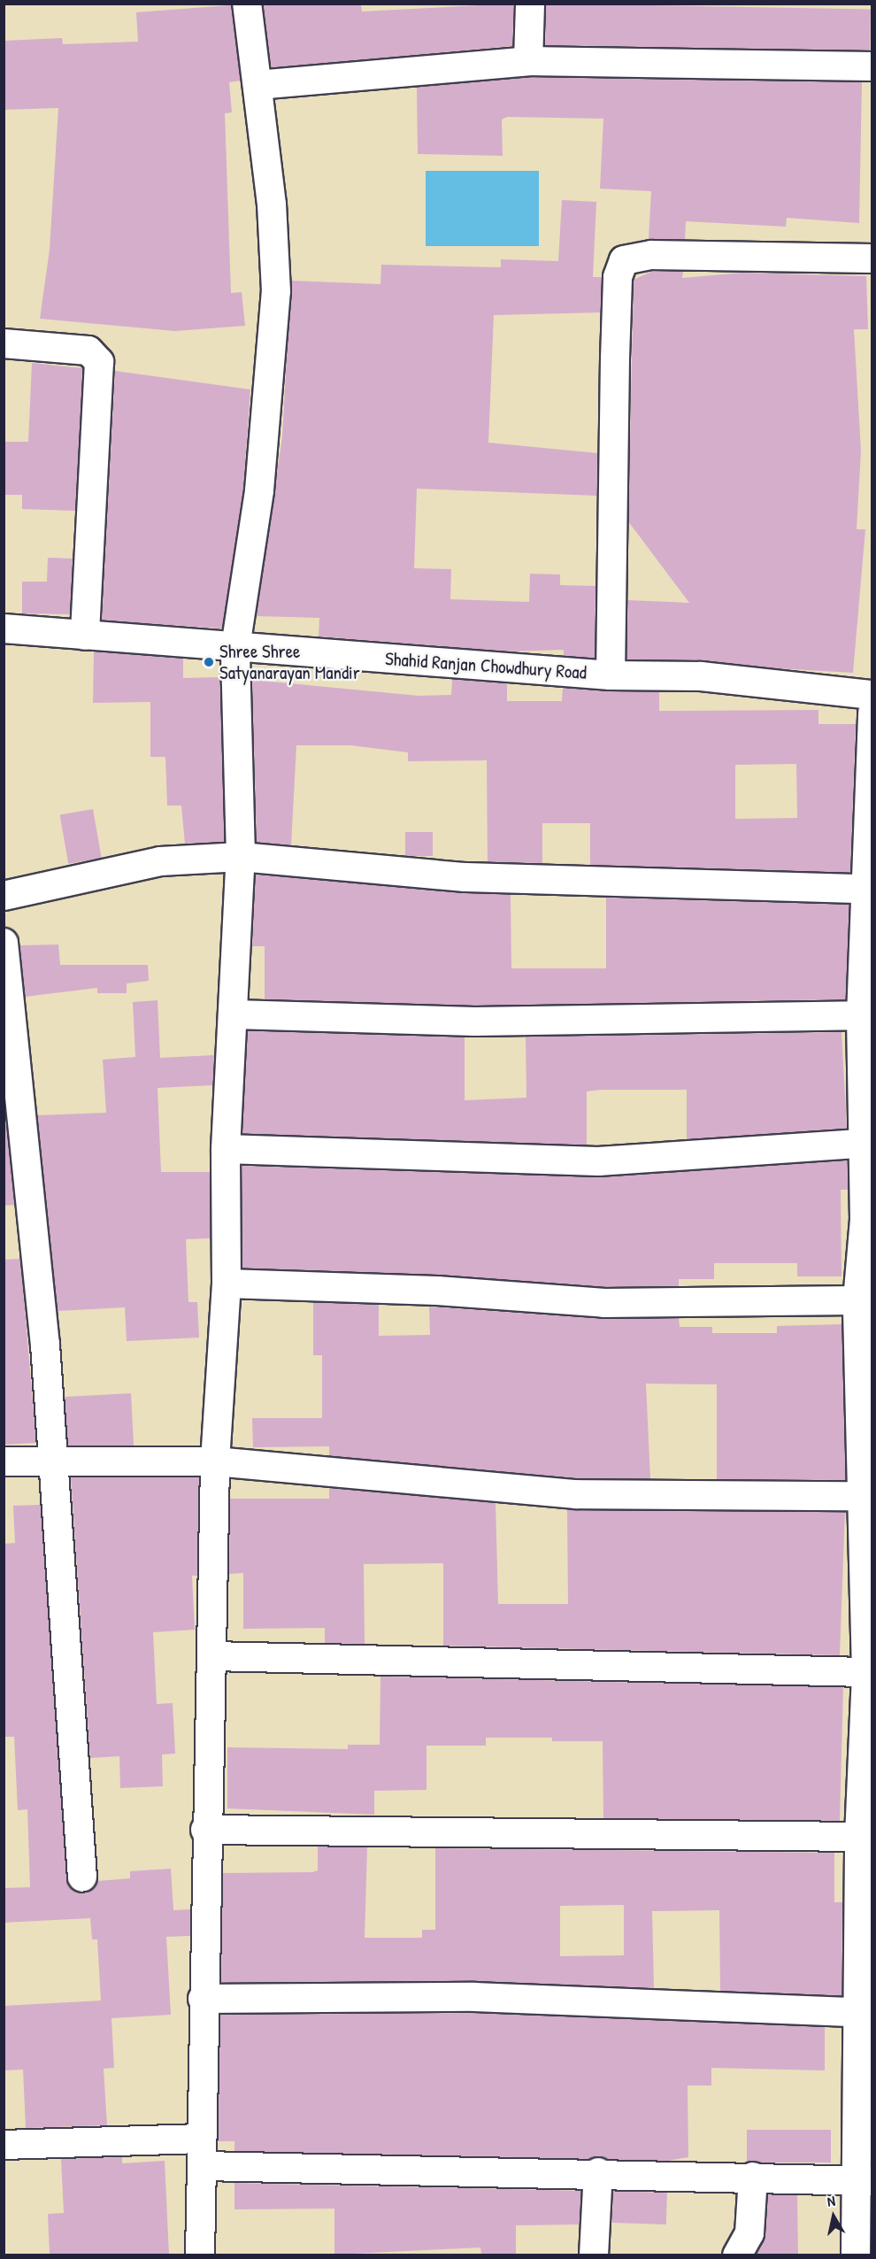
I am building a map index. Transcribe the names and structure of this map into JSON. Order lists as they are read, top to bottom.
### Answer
{
  "streets": {
    "street": ["Shahid Ranjan Chowdhury Road"]
  },
  "places": ["Shree Shree Satyanarayan Mandir"],
  "north": "top"
}
